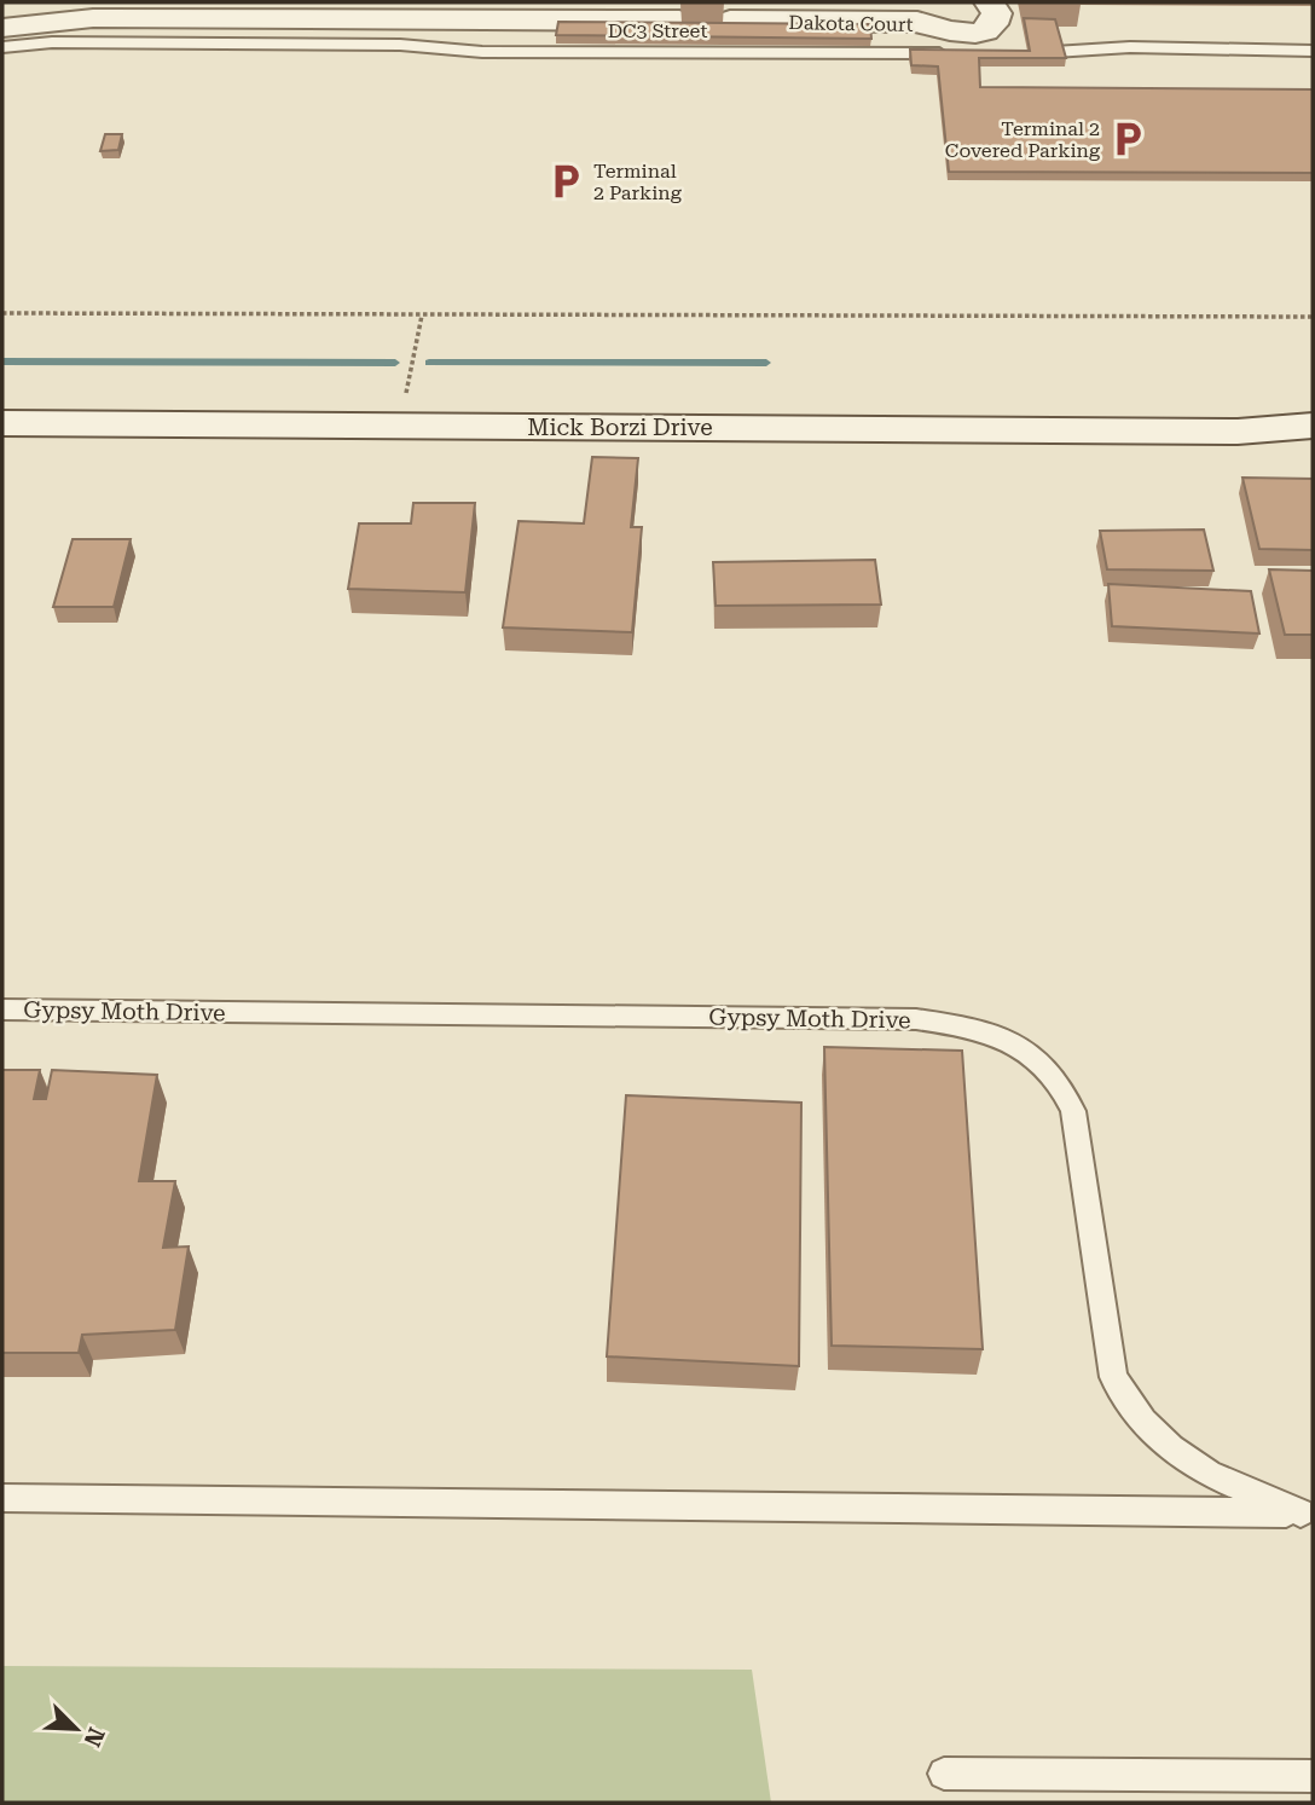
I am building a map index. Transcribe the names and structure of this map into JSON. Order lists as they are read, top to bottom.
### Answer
{
  "streets": {
    "street": ["Dakota Court", "Mick Borzi Drive"],
    "lane": ["DC3 Street", "Gypsy Moth Drive"]
  },
  "places": {
    "parking": ["Terminal 2 Covered Parking", "Terminal 2 Parking"]
  },
  "north": "bottom right"
}
